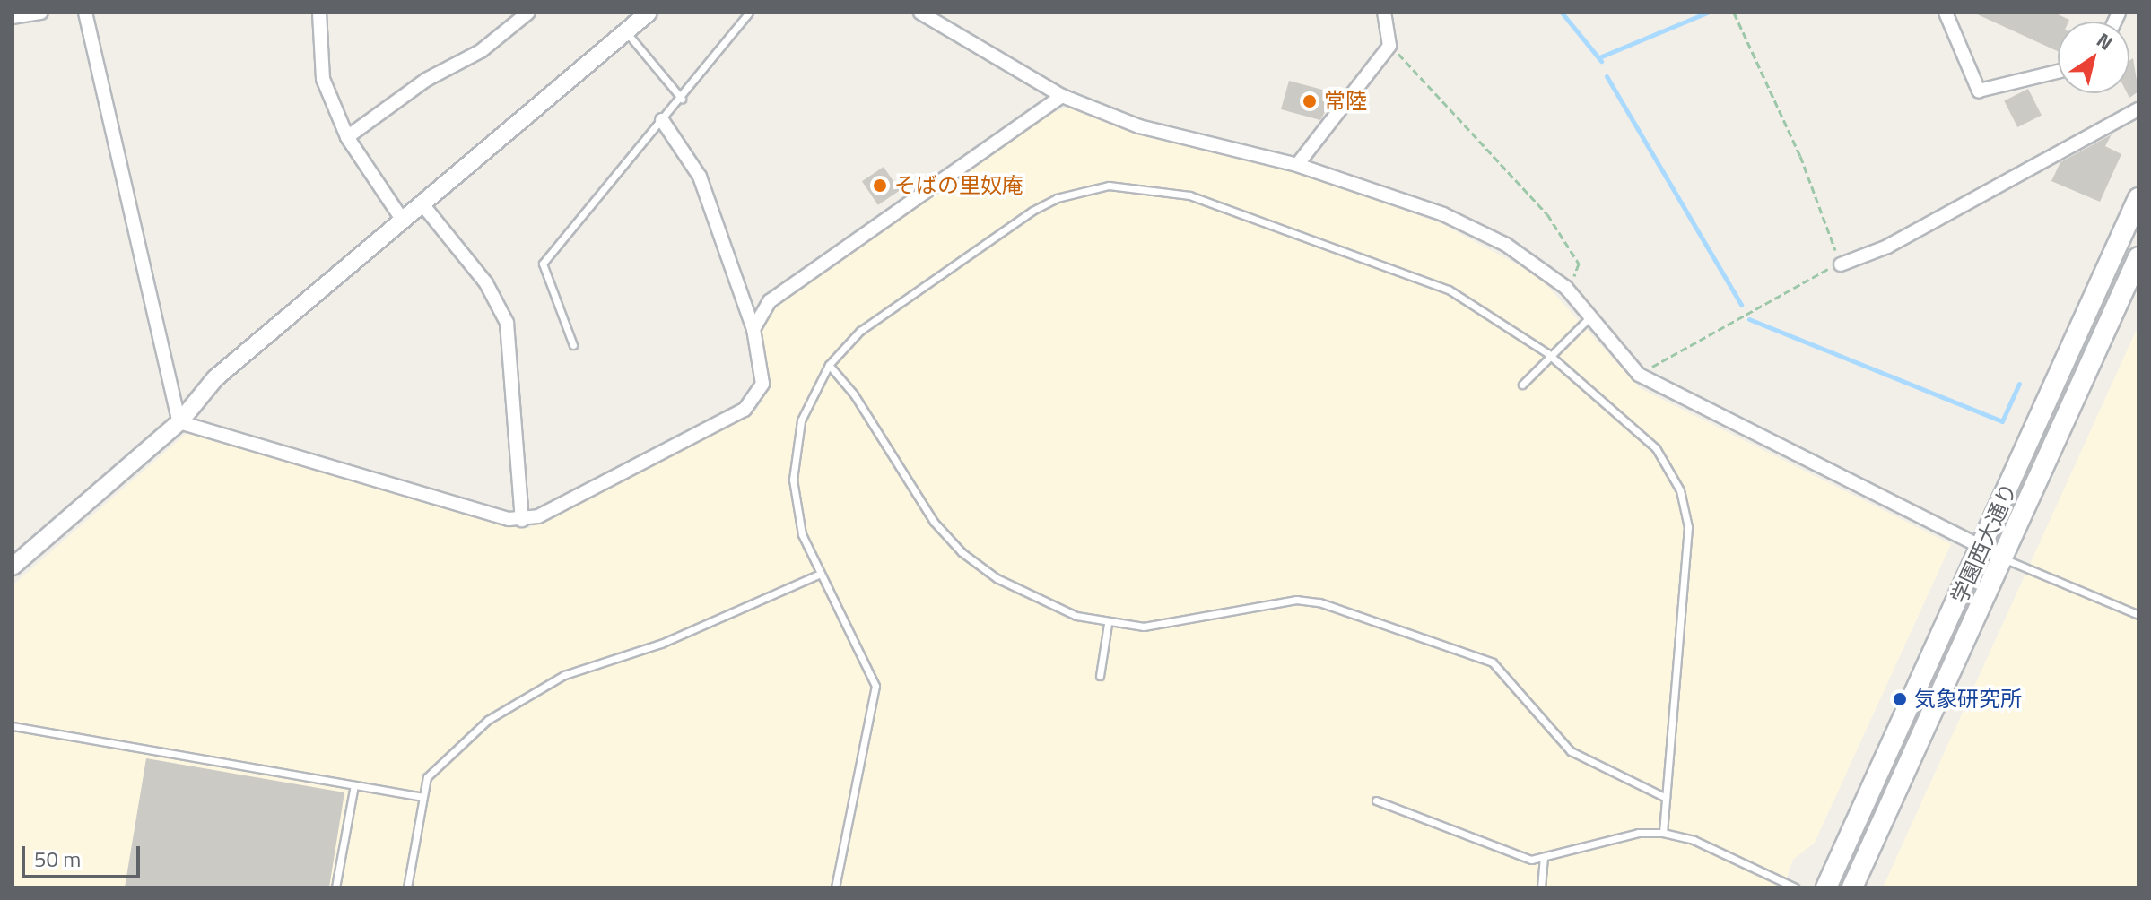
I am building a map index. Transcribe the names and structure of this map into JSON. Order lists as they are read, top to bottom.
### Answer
{
  "streets": {
    "main road": ["学園西大通り"]
  },
  "places": ["常陸", "そばの里奴庵", "気象研究所"],
  "scale_bar": "50 m",
  "north": "top right"
}
